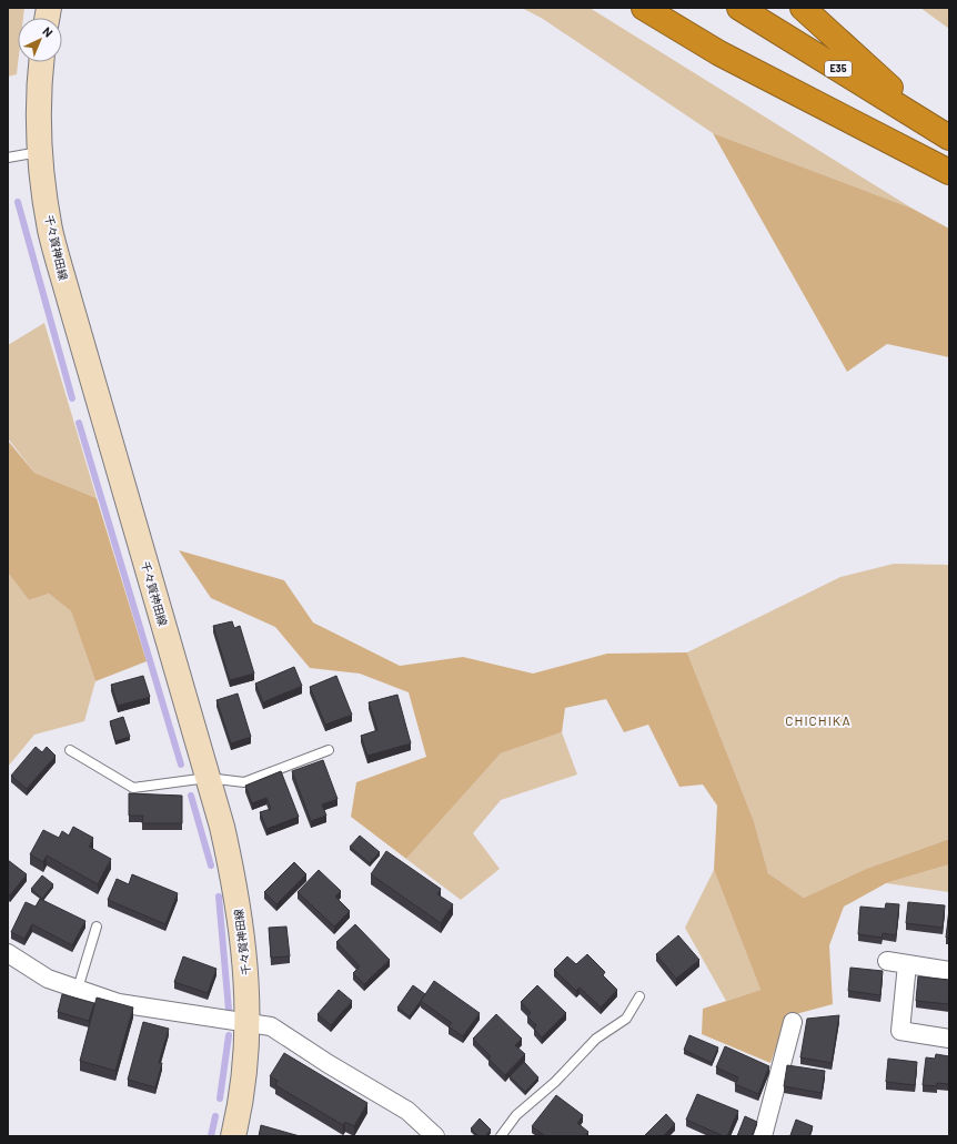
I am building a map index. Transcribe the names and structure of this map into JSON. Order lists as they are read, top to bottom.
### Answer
{
  "streets": {
    "highway": ["E35"],
    "main road": ["千々賀神田線"]
  },
  "districts": ["CHICHIKA"],
  "north": "top right"
}
